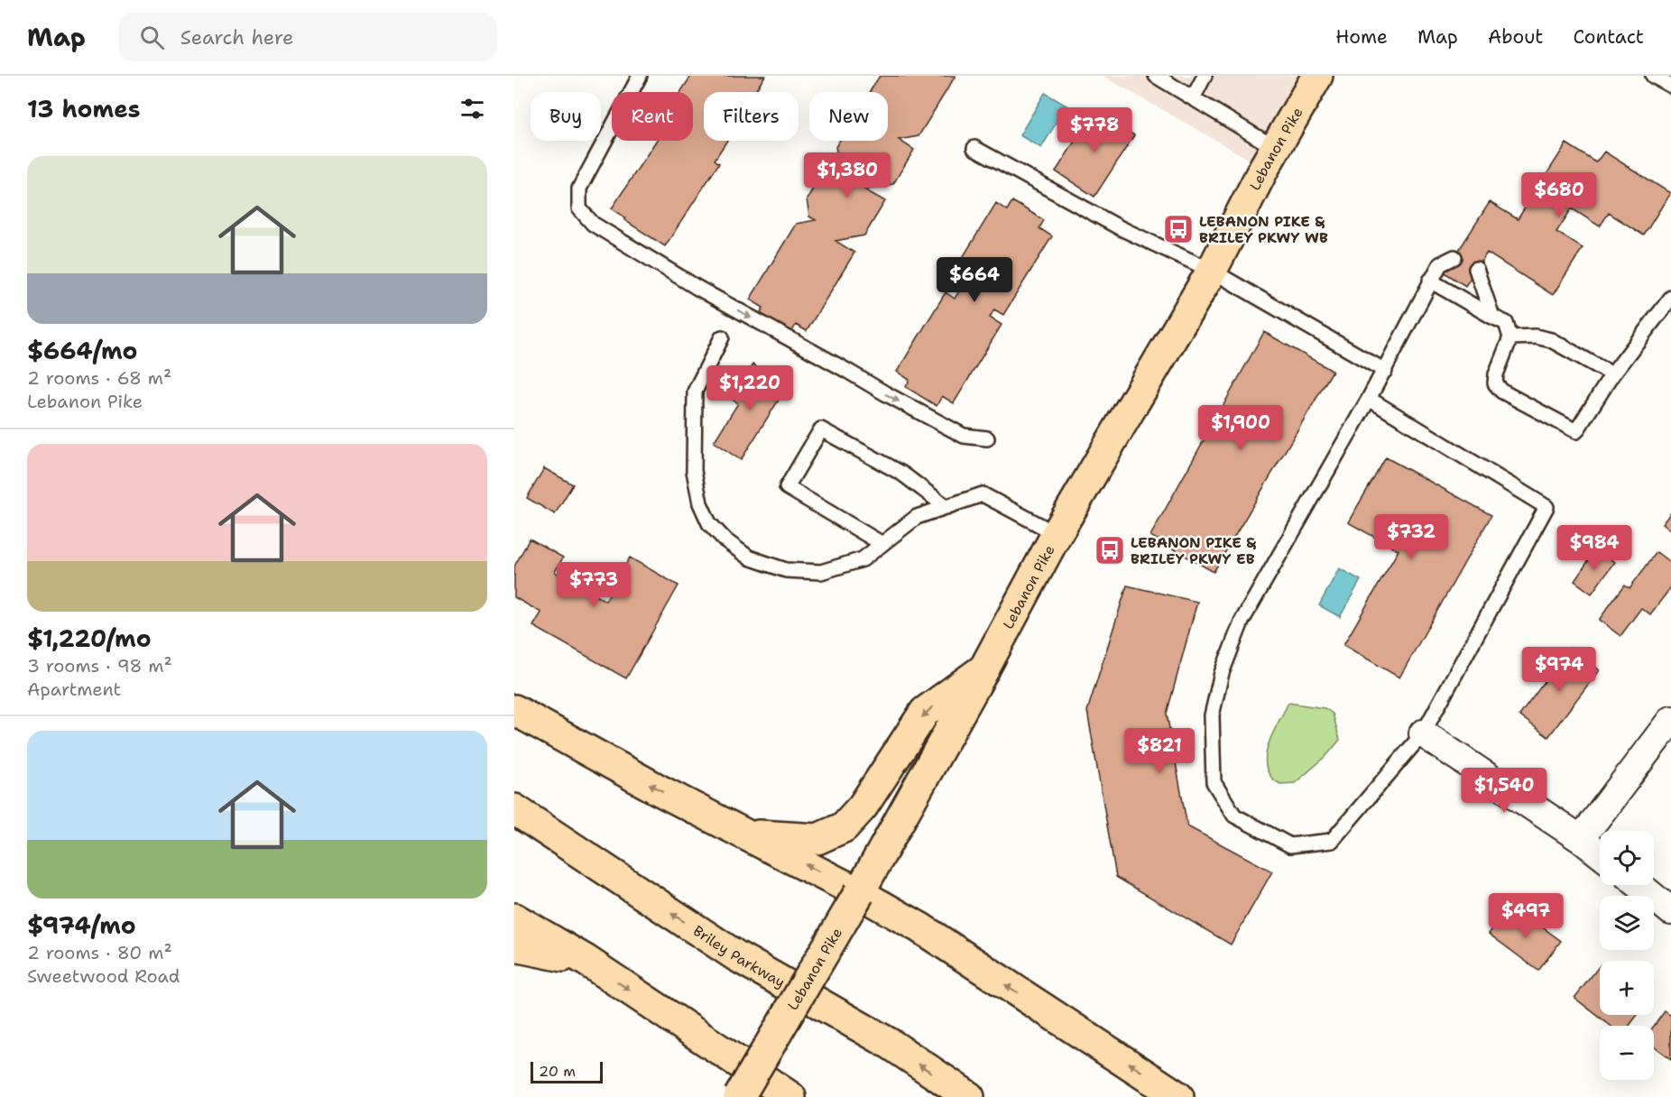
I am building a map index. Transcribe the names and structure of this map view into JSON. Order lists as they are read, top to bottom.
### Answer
{
  "streets": {
    "main road": ["Lebanon Pike", "Briley Parkway"]
  },
  "places": {
    "bus stop": ["LEBANON PIKE & BRILEY PKWY WB", "LEBANON PIKE & BRILEY PKWY EB"]
  },
  "scale_bar": "20 m",
  "page": {
    "header": "Map",
    "search": "Search here",
    "nav": [
      "Home",
      "Map",
      "About",
      "Contact"
    ],
    "heading": "13 homes",
    "chip": [
      "Buy",
      "Rent",
      "Filters",
      "New"
    ],
    "price": [
      "$778",
      "$1,380",
      "$680",
      "$664",
      "$1,220",
      "$1,900",
      "$732",
      "$984",
      "$773",
      "$974",
      "$821",
      "$1,540",
      "$497"
    ],
    "list": [
      {
        "name": "$664/mo",
        "note": "2 rooms · 68 m² · Lebanon Pike"
      },
      {
        "name": "$1,220/mo",
        "note": "3 rooms · 98 m² · Apartment"
      },
      {
        "name": "$974/mo",
        "note": "2 rooms · 80 m² · Sweetwood Road"
      }
    ],
    "map_buttons": ["+", "−"],
    "scale": "20 m"
  }
}
